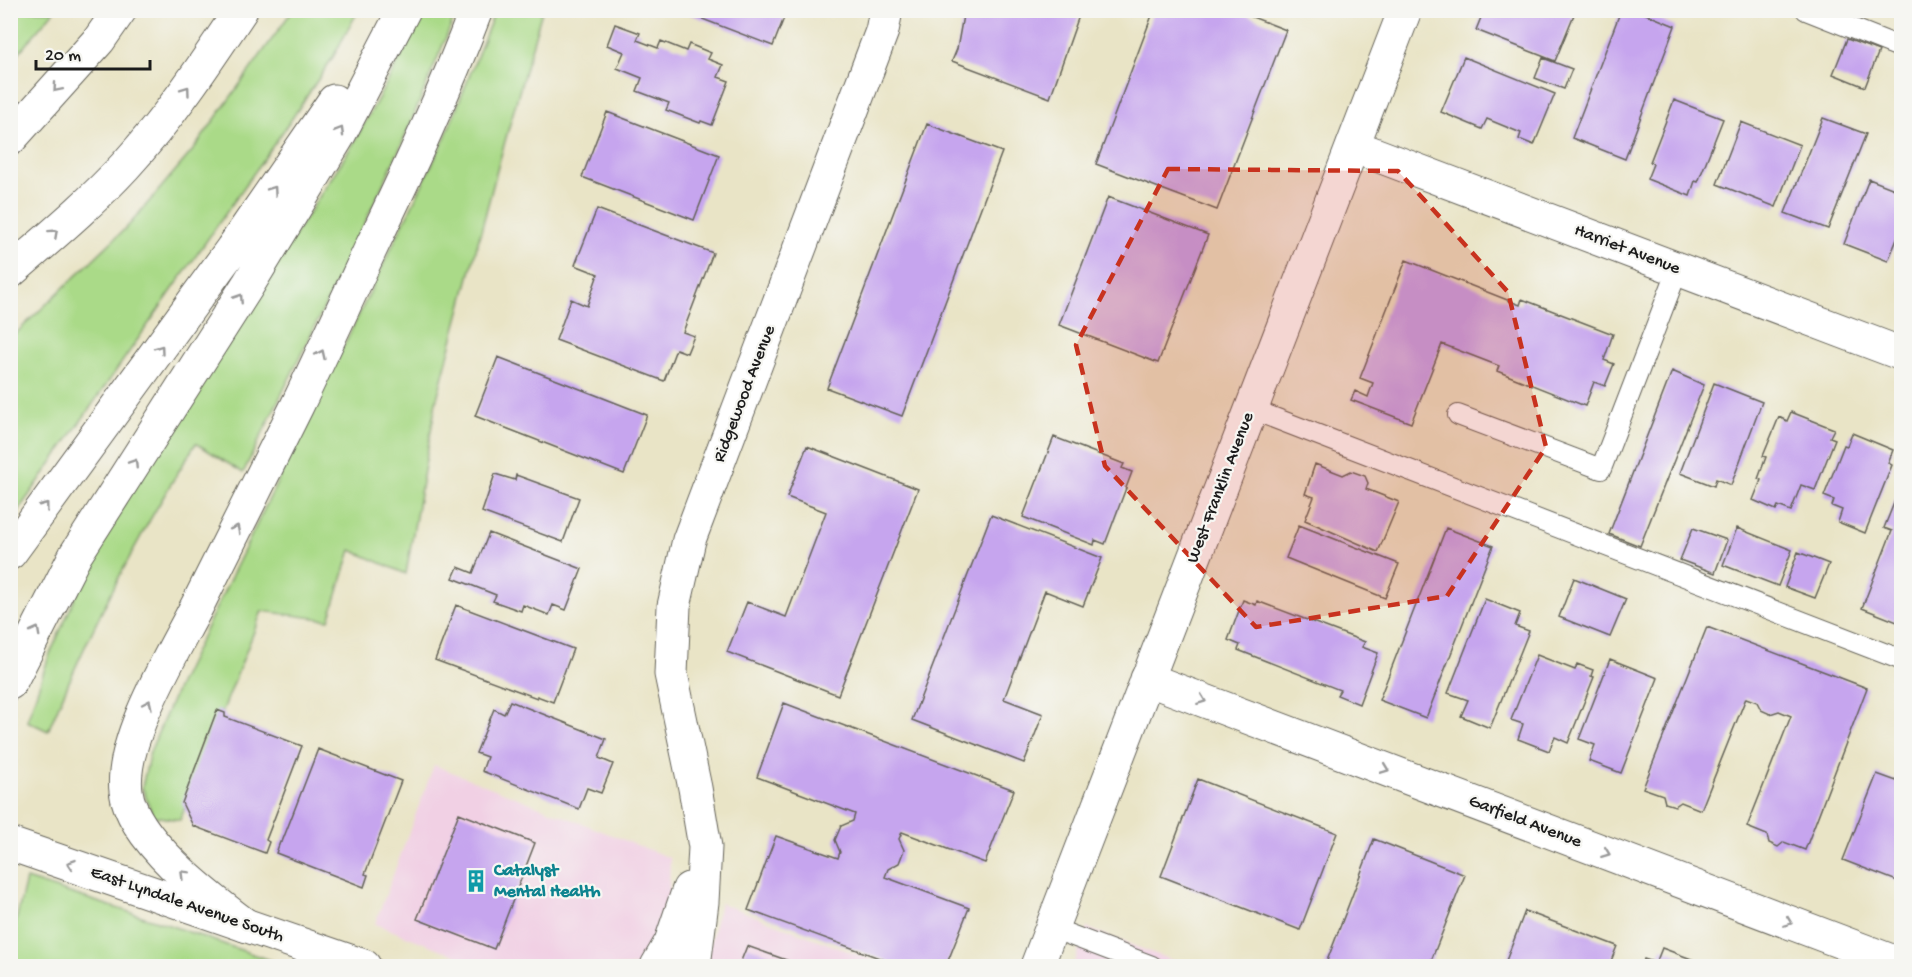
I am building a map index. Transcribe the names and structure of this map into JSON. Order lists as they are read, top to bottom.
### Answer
{
  "streets": {
    "main road": [
      "Harriet Avenue",
      "Ridgewood Avenue",
      "West Franklin Avenue",
      "Garfield Avenue",
      "East Lyndale Avenue South"
    ]
  },
  "crossings": [
    ["Harriet Avenue", "West Franklin Avenue"],
    ["West Franklin Avenue", "Garfield Avenue"]
  ],
  "one_way": ["Garfield Avenue", "East Lyndale Avenue South"],
  "places": {
    "building": ["Catalyst Mental Health"]
  },
  "scale_bar": "20 m"
}
